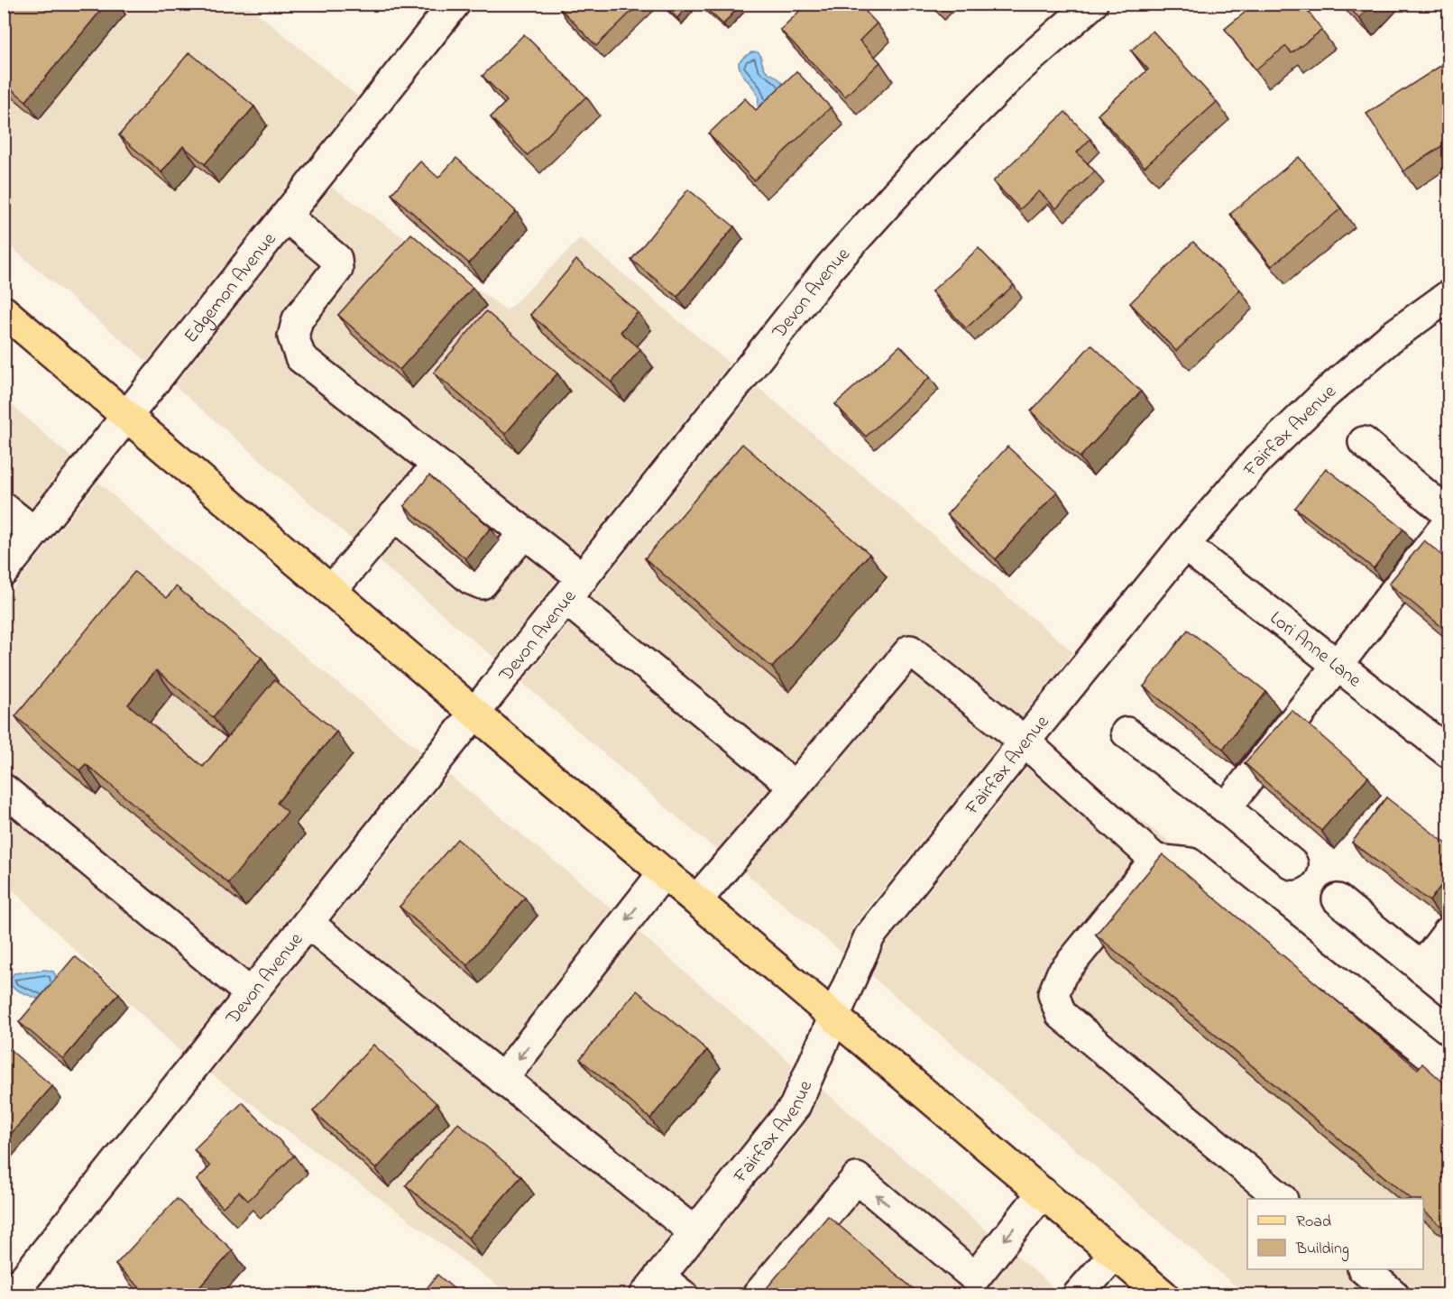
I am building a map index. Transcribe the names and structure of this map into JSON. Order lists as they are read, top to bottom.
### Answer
{
  "streets": {
    "street": [
      "Edgemon Avenue",
      "Devon Avenue",
      "Fairfax Avenue",
      "Lori Anne Lane"
    ]
  },
  "crossings": [
    ["Fairfax Avenue", "Lori Anne Lane"]
  ],
  "legend": ["Road", "Building"]
}
